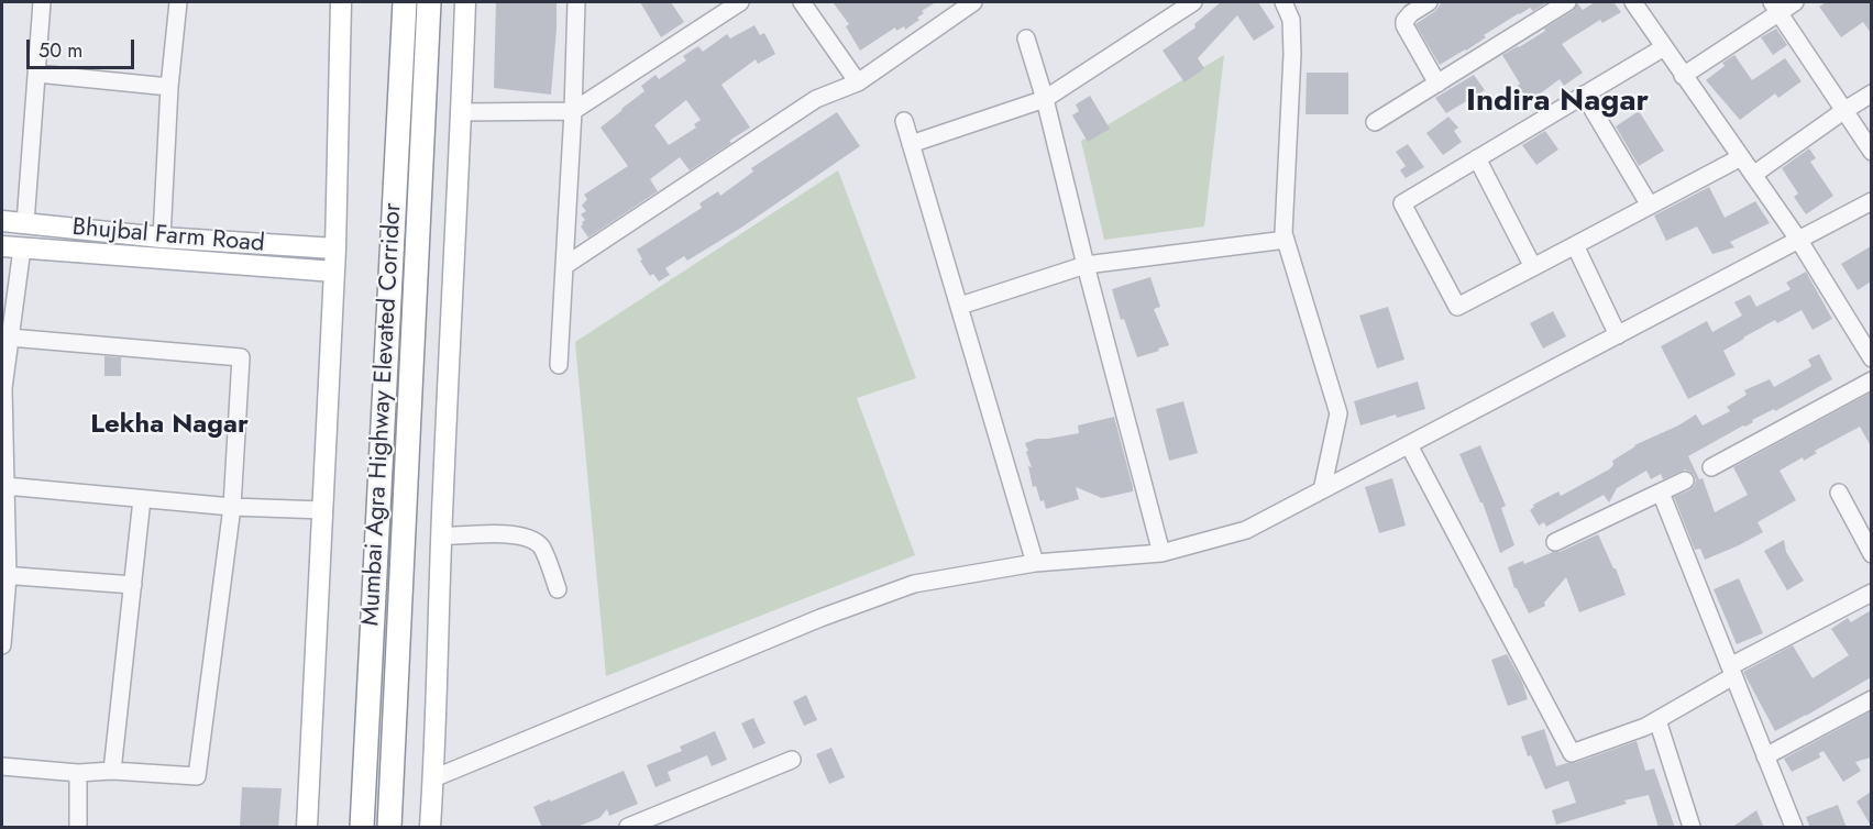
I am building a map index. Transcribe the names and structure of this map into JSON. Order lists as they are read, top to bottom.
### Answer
{
  "streets": {
    "highway": ["Mumbai Agra Highway Elevated Corridor"],
    "main road": ["Bhujbal Farm Road"]
  },
  "districts": ["Indira Nagar", "Lekha Nagar"],
  "scale_bar": "50 m"
}
